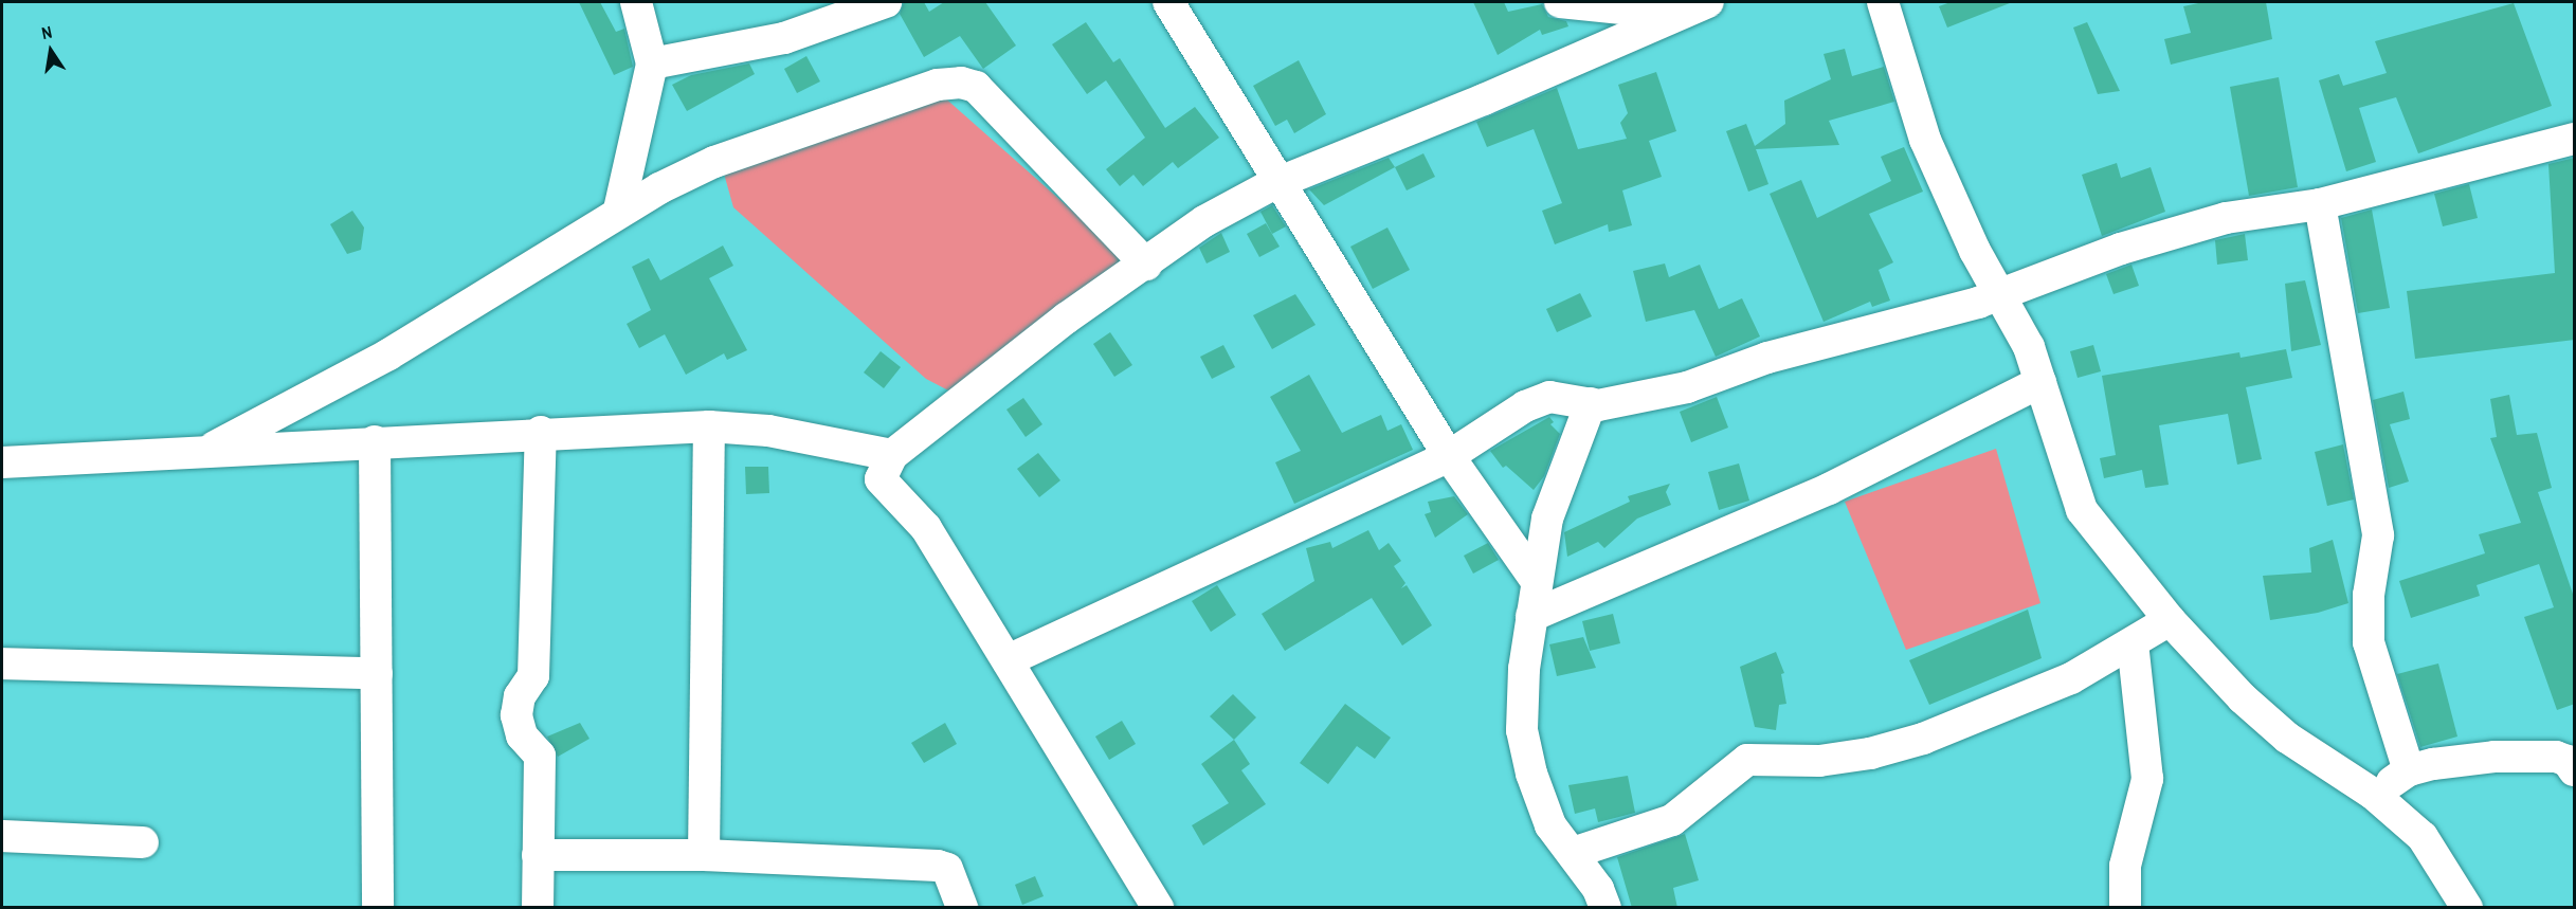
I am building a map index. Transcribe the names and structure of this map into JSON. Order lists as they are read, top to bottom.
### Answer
{
  "north": "top"
}
